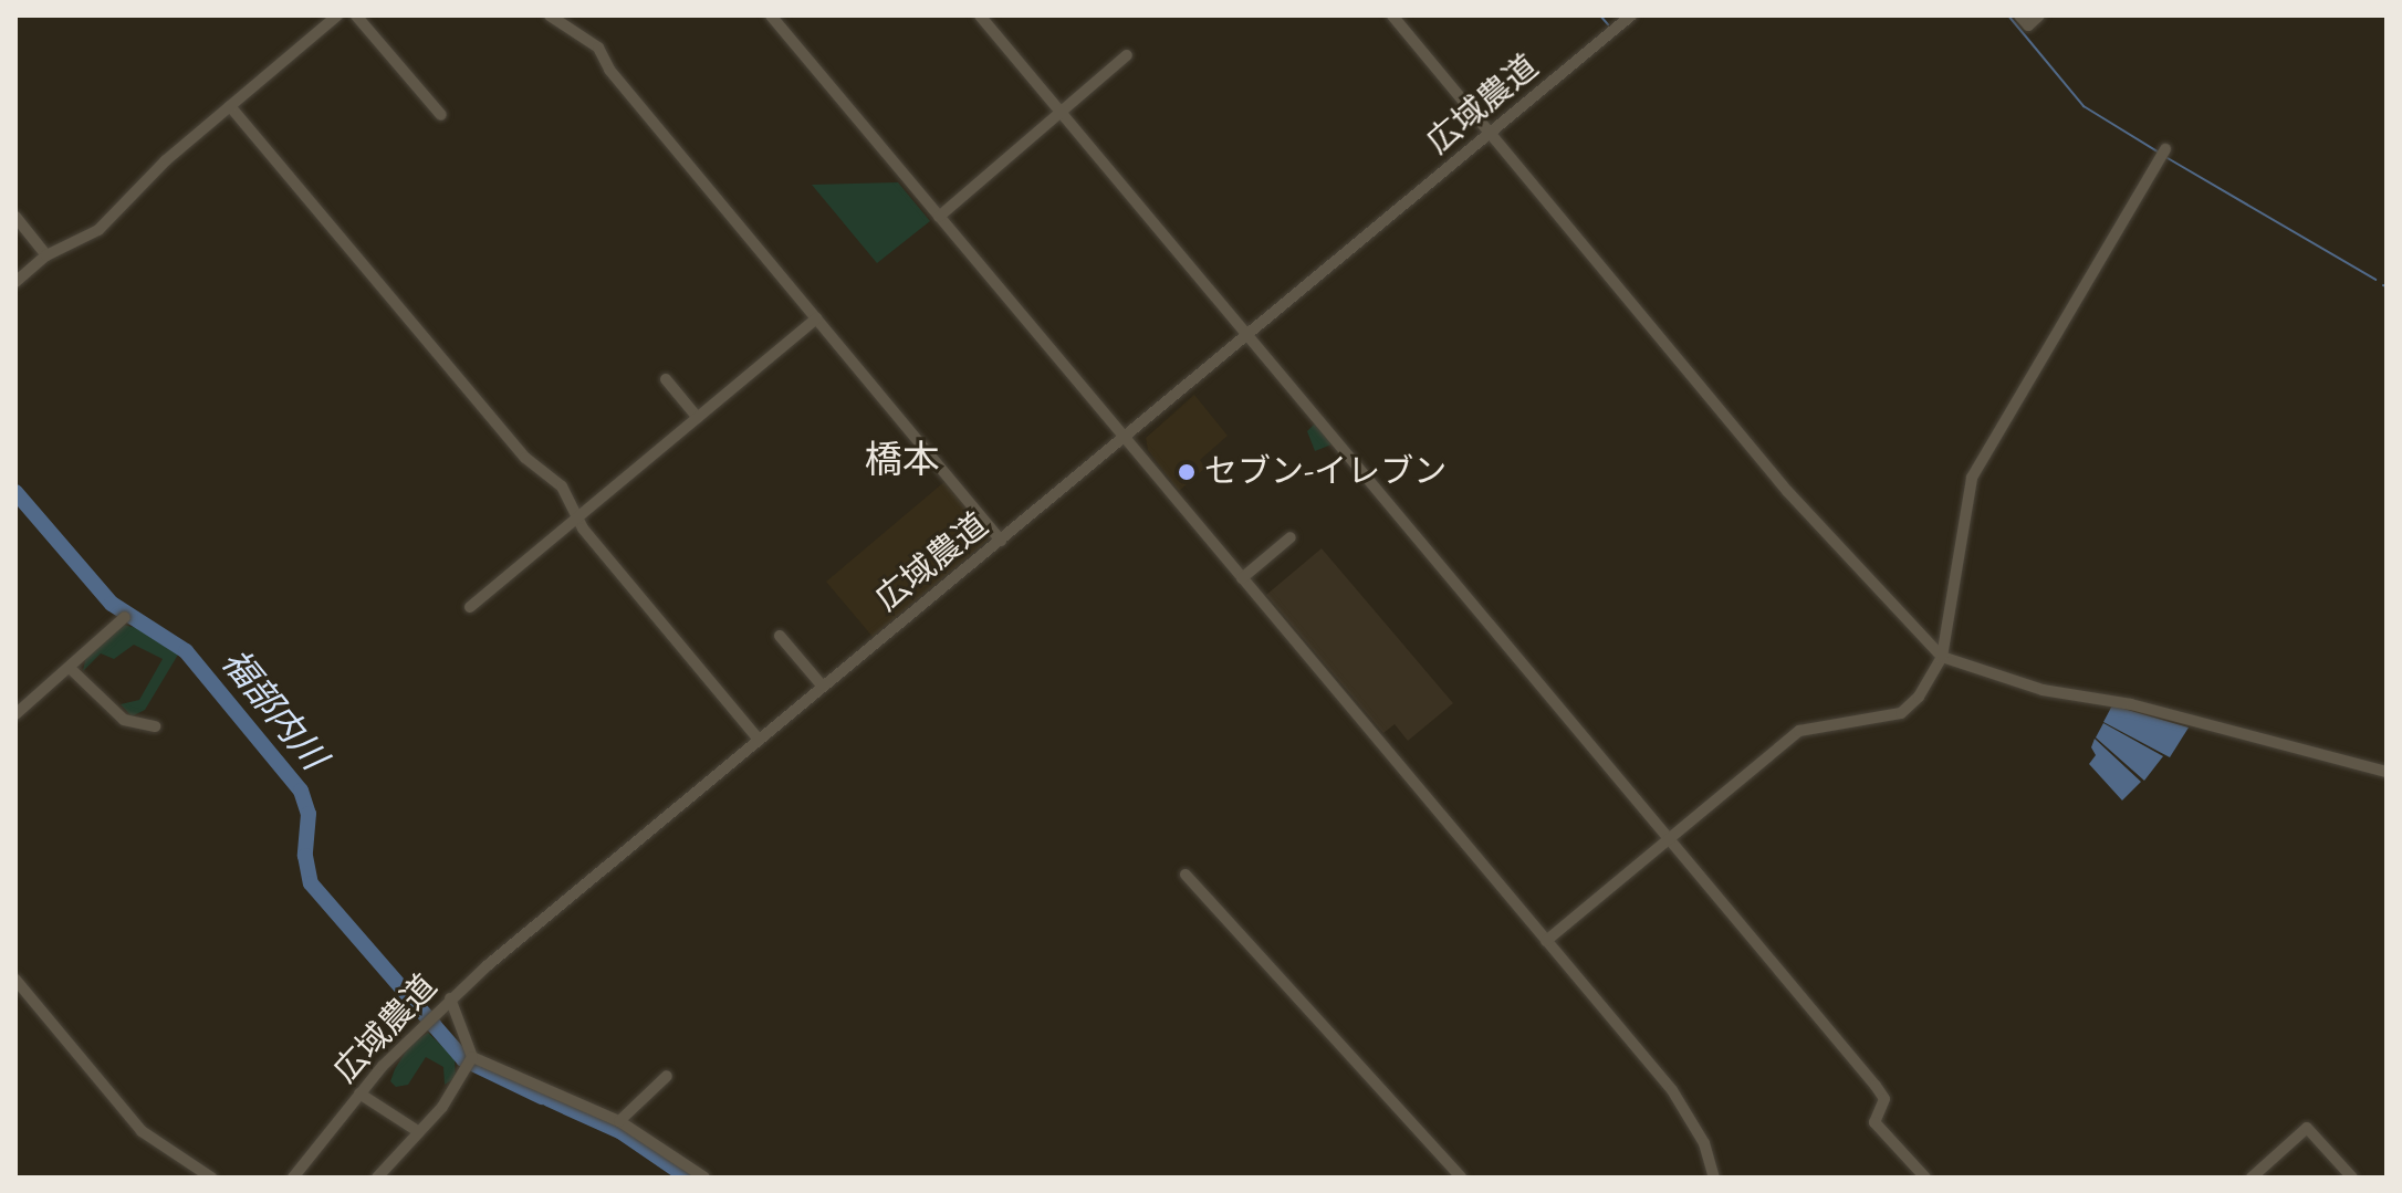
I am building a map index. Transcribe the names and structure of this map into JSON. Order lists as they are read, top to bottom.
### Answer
{
  "streets": {
    "street": ["広域農道"]
  },
  "districts": ["橋本"],
  "water": ["福部内川"],
  "places": ["セブン-イレブン"]
}
